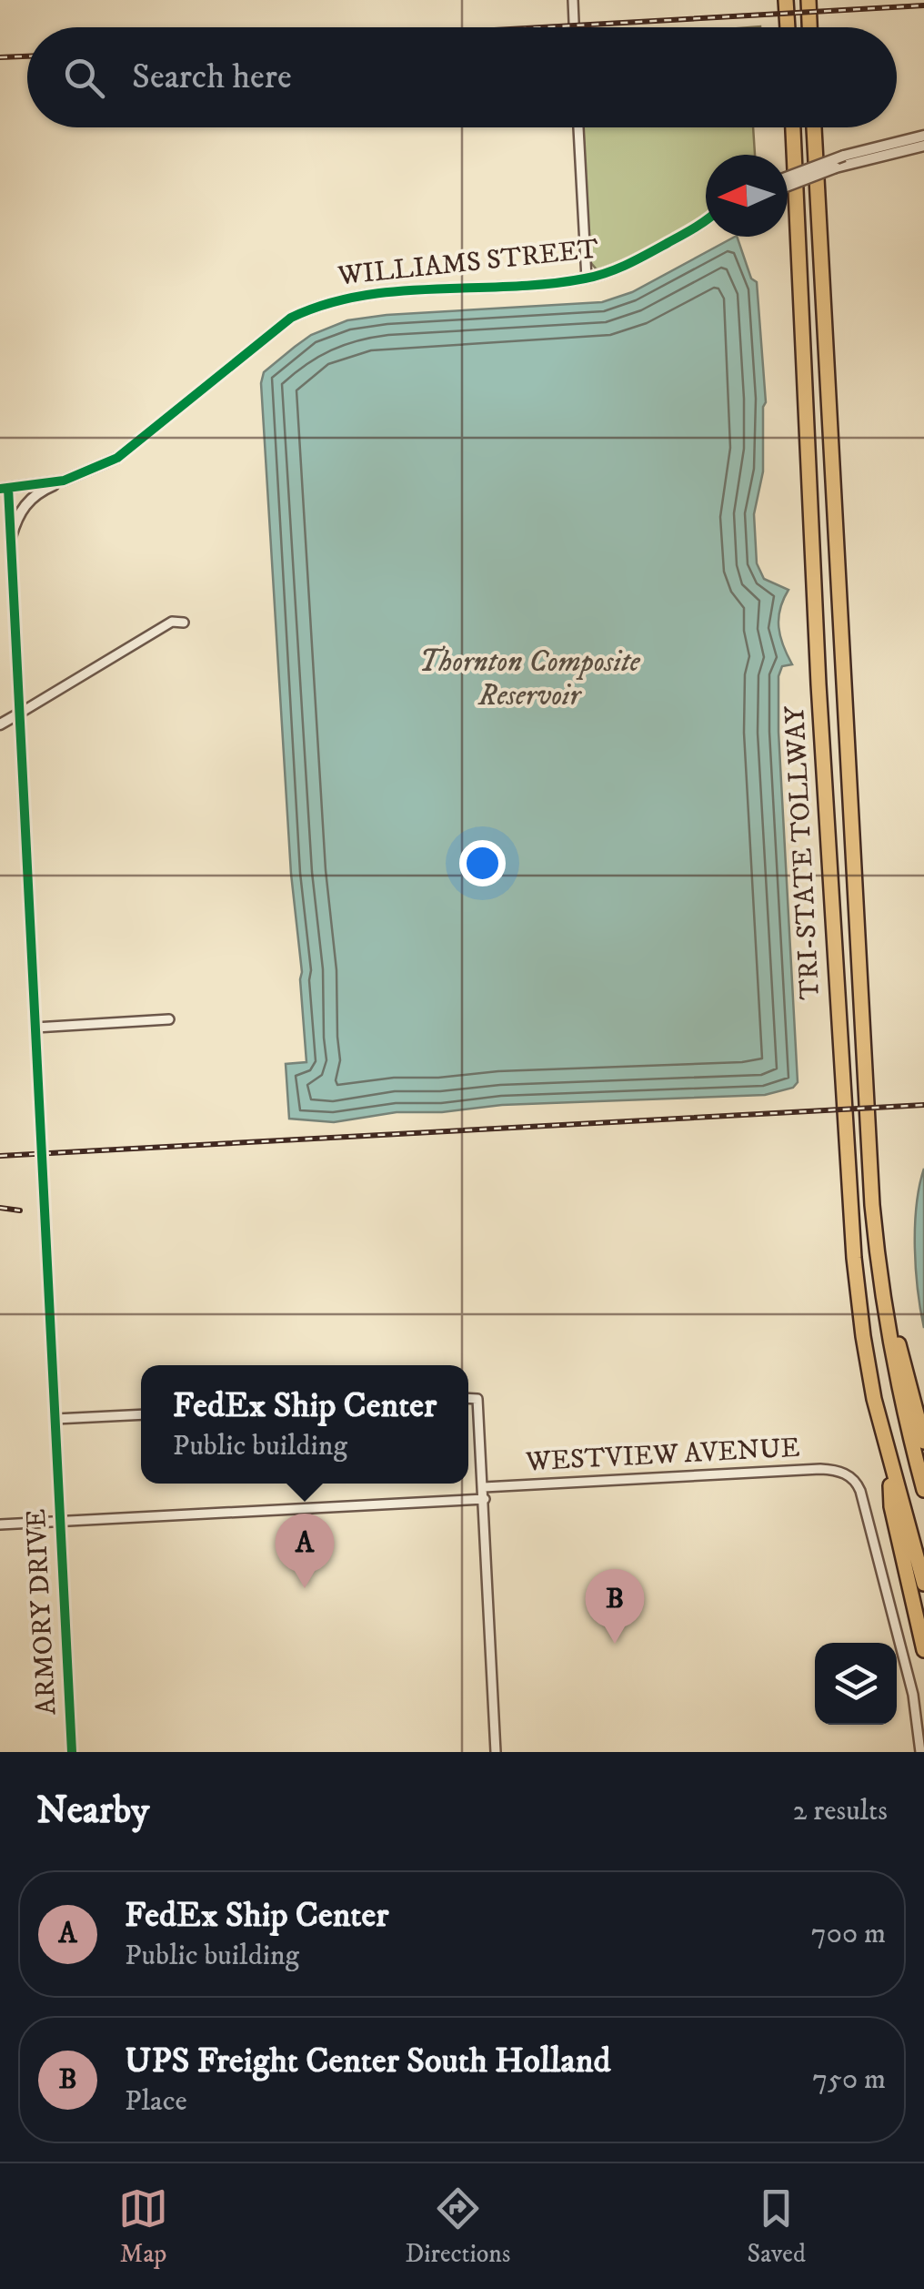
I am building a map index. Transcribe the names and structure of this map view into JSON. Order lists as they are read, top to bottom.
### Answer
{
  "streets": {
    "highway": ["TRI-STATE TOLLWAY"],
    "street": ["WILLIAMS STREET", "WESTVIEW AVENUE", "ARMORY DRIVE"]
  },
  "crossings": [
    ["WILLIAMS STREET", "ARMORY DRIVE"]
  ],
  "water": ["Thornton Composite Reservoir"],
  "north": "left",
  "page": {
    "search": "Search here",
    "popup": ["FedEx Ship Center", "Public building"],
    "pins": ["A", "B"],
    "heading": ["Nearby", "2 results"],
    "list": [
      {
        "mark": "A",
        "name": "FedEx Ship Center",
        "note": "Public building",
        "value": "700 m"
      },
      {
        "mark": "B",
        "name": "UPS Freight Center South Holland",
        "note": "Place",
        "value": "750 m"
      }
    ],
    "nav": ["Map", "Directions", "Saved"]
  }
}
